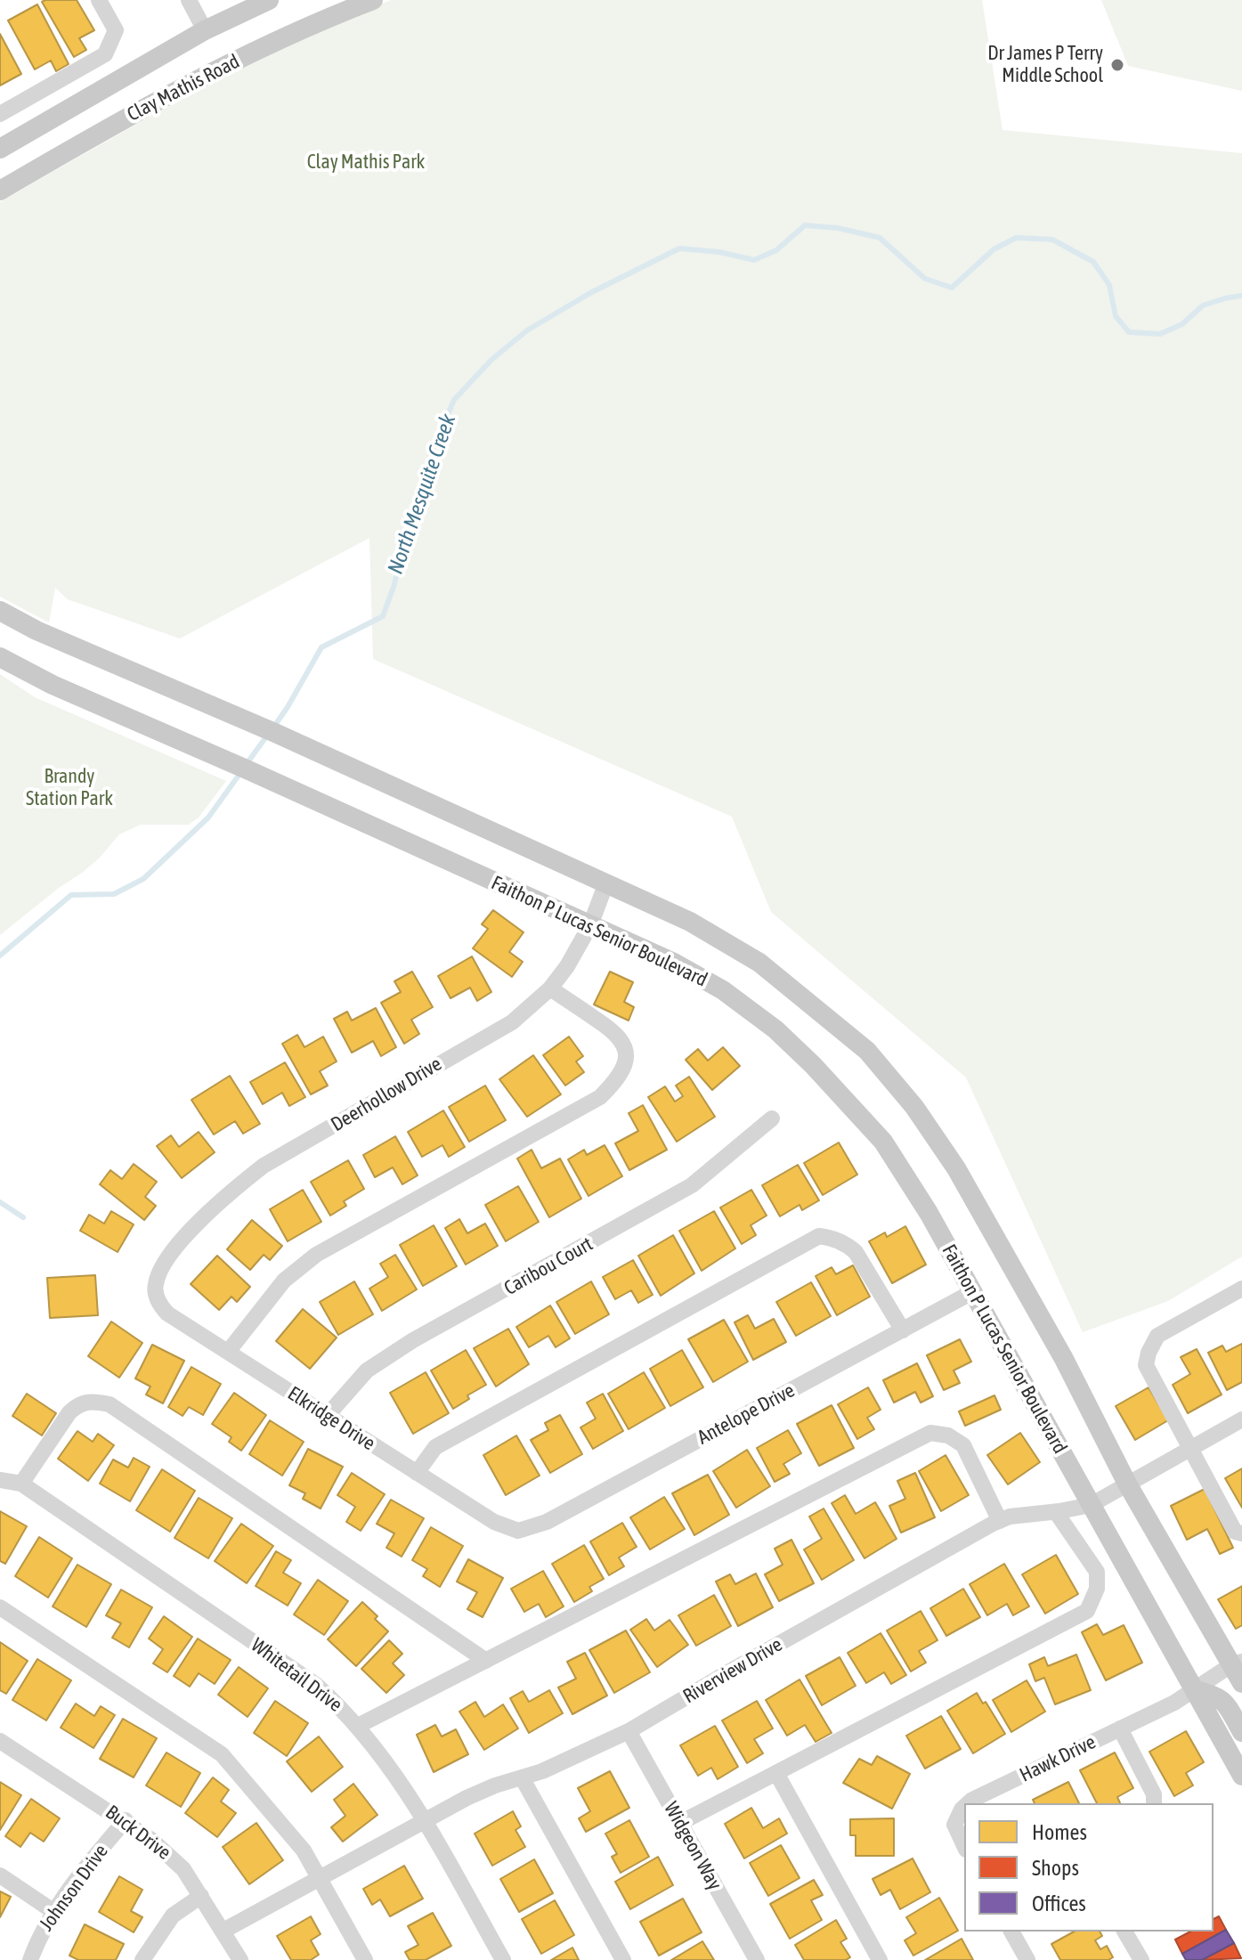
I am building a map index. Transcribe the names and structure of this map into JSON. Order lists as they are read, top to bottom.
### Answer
{
  "streets": {
    "main road": ["Clay Mathis Road", "Faithon P Lucas Senior Boulevard"],
    "street": [
      "Deerhollow Drive",
      "Caribou Court",
      "Antelope Drive",
      "Elkridge Drive",
      "Riverview Drive",
      "Whitetail Drive",
      "Hawk Drive",
      "Buck Drive",
      "Widgeon Way",
      "Johnson Drive"
    ]
  },
  "crossings": [
    ["Faithon P Lucas Senior Boulevard", "Deerhollow Drive"],
    ["Faithon P Lucas Senior Boulevard", "Antelope Drive"],
    ["Faithon P Lucas Senior Boulevard", "Riverview Drive"],
    ["Faithon P Lucas Senior Boulevard", "Hawk Drive"],
    ["Deerhollow Drive", "Elkridge Drive"],
    ["Caribou Court", "Elkridge Drive"],
    ["Antelope Drive", "Elkridge Drive"],
    ["Riverview Drive", "Whitetail Drive"],
    ["Riverview Drive", "Buck Drive"],
    ["Riverview Drive", "Widgeon Way"],
    ["Buck Drive", "Johnson Drive"]
  ],
  "water": ["North Mesquite Creek"],
  "parks": ["Clay Mathis Park", "Brandy Station Park"],
  "places": ["Dr James P Terry Middle School"],
  "legend": ["Homes", "Shops", "Offices"]
}
